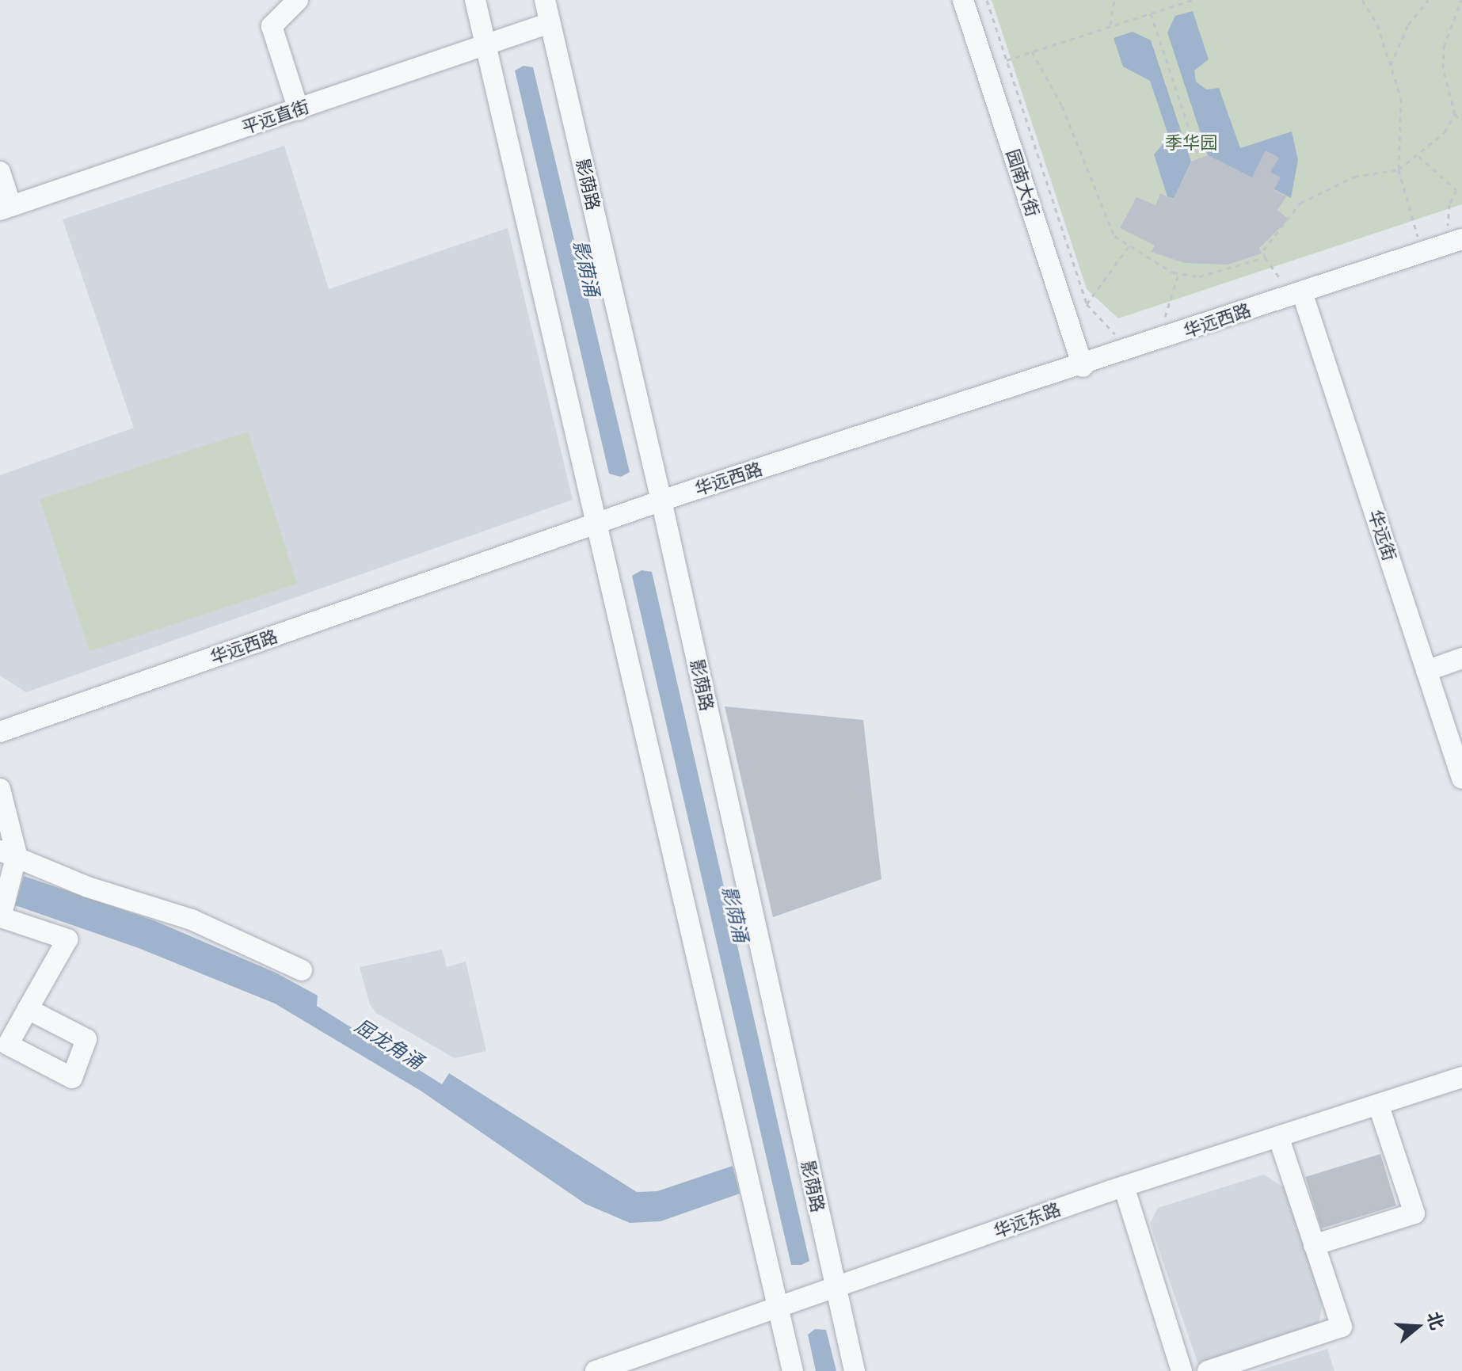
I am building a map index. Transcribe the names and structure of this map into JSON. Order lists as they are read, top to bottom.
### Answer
{
  "streets": {
    "street": [
      "平远直街",
      "园南大街",
      "影荫路",
      "华远西路",
      "华远街",
      "华远东路"
    ]
  },
  "crossings": [
    ["平远直街", "影荫路"],
    ["园南大街", "华远西路"],
    ["影荫路", "华远西路"],
    ["影荫路", "华远东路"],
    ["华远西路", "华远街"]
  ],
  "water": ["影荫涌", "屈龙角涌"],
  "parks": ["季华园"],
  "north": "right"
}
